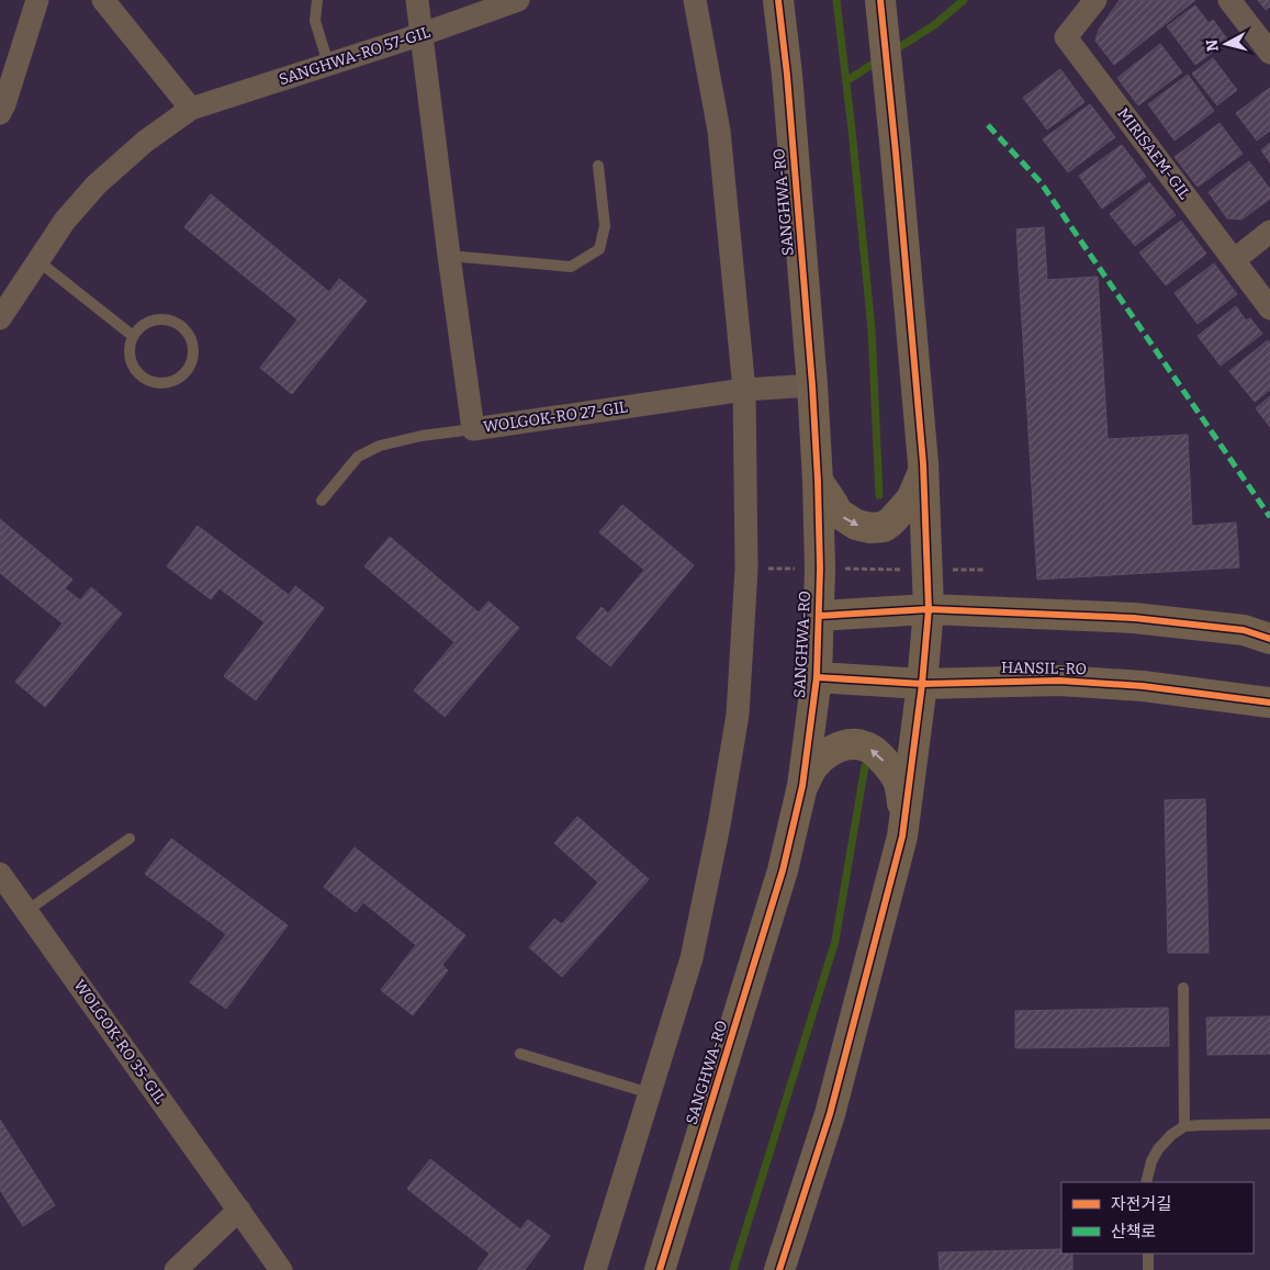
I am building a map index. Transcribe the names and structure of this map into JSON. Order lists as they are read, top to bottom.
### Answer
{
  "streets": {
    "main road": ["SANGHWA-RO", "HANSIL-RO"],
    "street": [
      "SANGHWA-RO 57-GIL",
      "MIRISAEM-GIL",
      "WOLGOK-RO 27-GIL",
      "WOLGOK-RO 35-GIL"
    ]
  },
  "crossings": [
    ["SANGHWA-RO 57-GIL", "WOLGOK-RO 27-GIL"],
    ["SANGHWA-RO", "WOLGOK-RO 27-GIL"],
    ["SANGHWA-RO", "HANSIL-RO"]
  ],
  "legend": ["자전거길", "산책로"],
  "north": "left"
}
